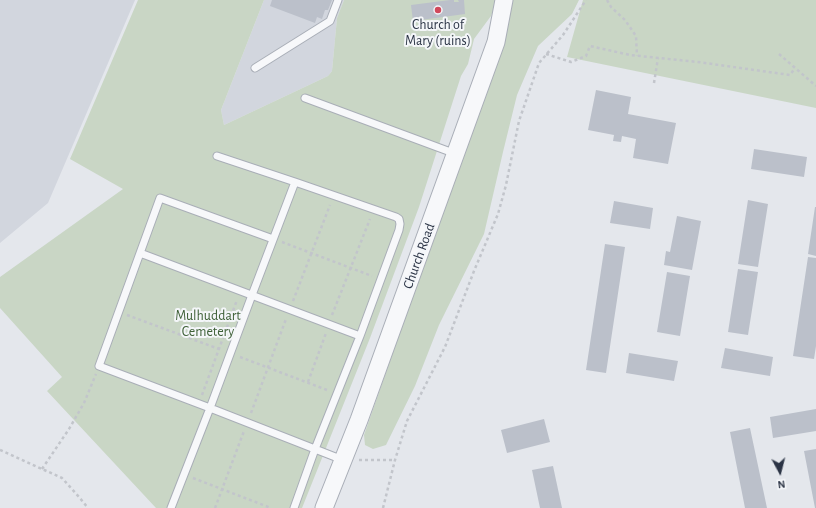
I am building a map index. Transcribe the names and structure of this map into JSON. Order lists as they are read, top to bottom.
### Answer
{
  "streets": {
    "street": ["Church Road"]
  },
  "parks": ["Mulhuddart Cemetery"],
  "places": ["Church of Mary (ruins)"],
  "north": "bottom"
}
